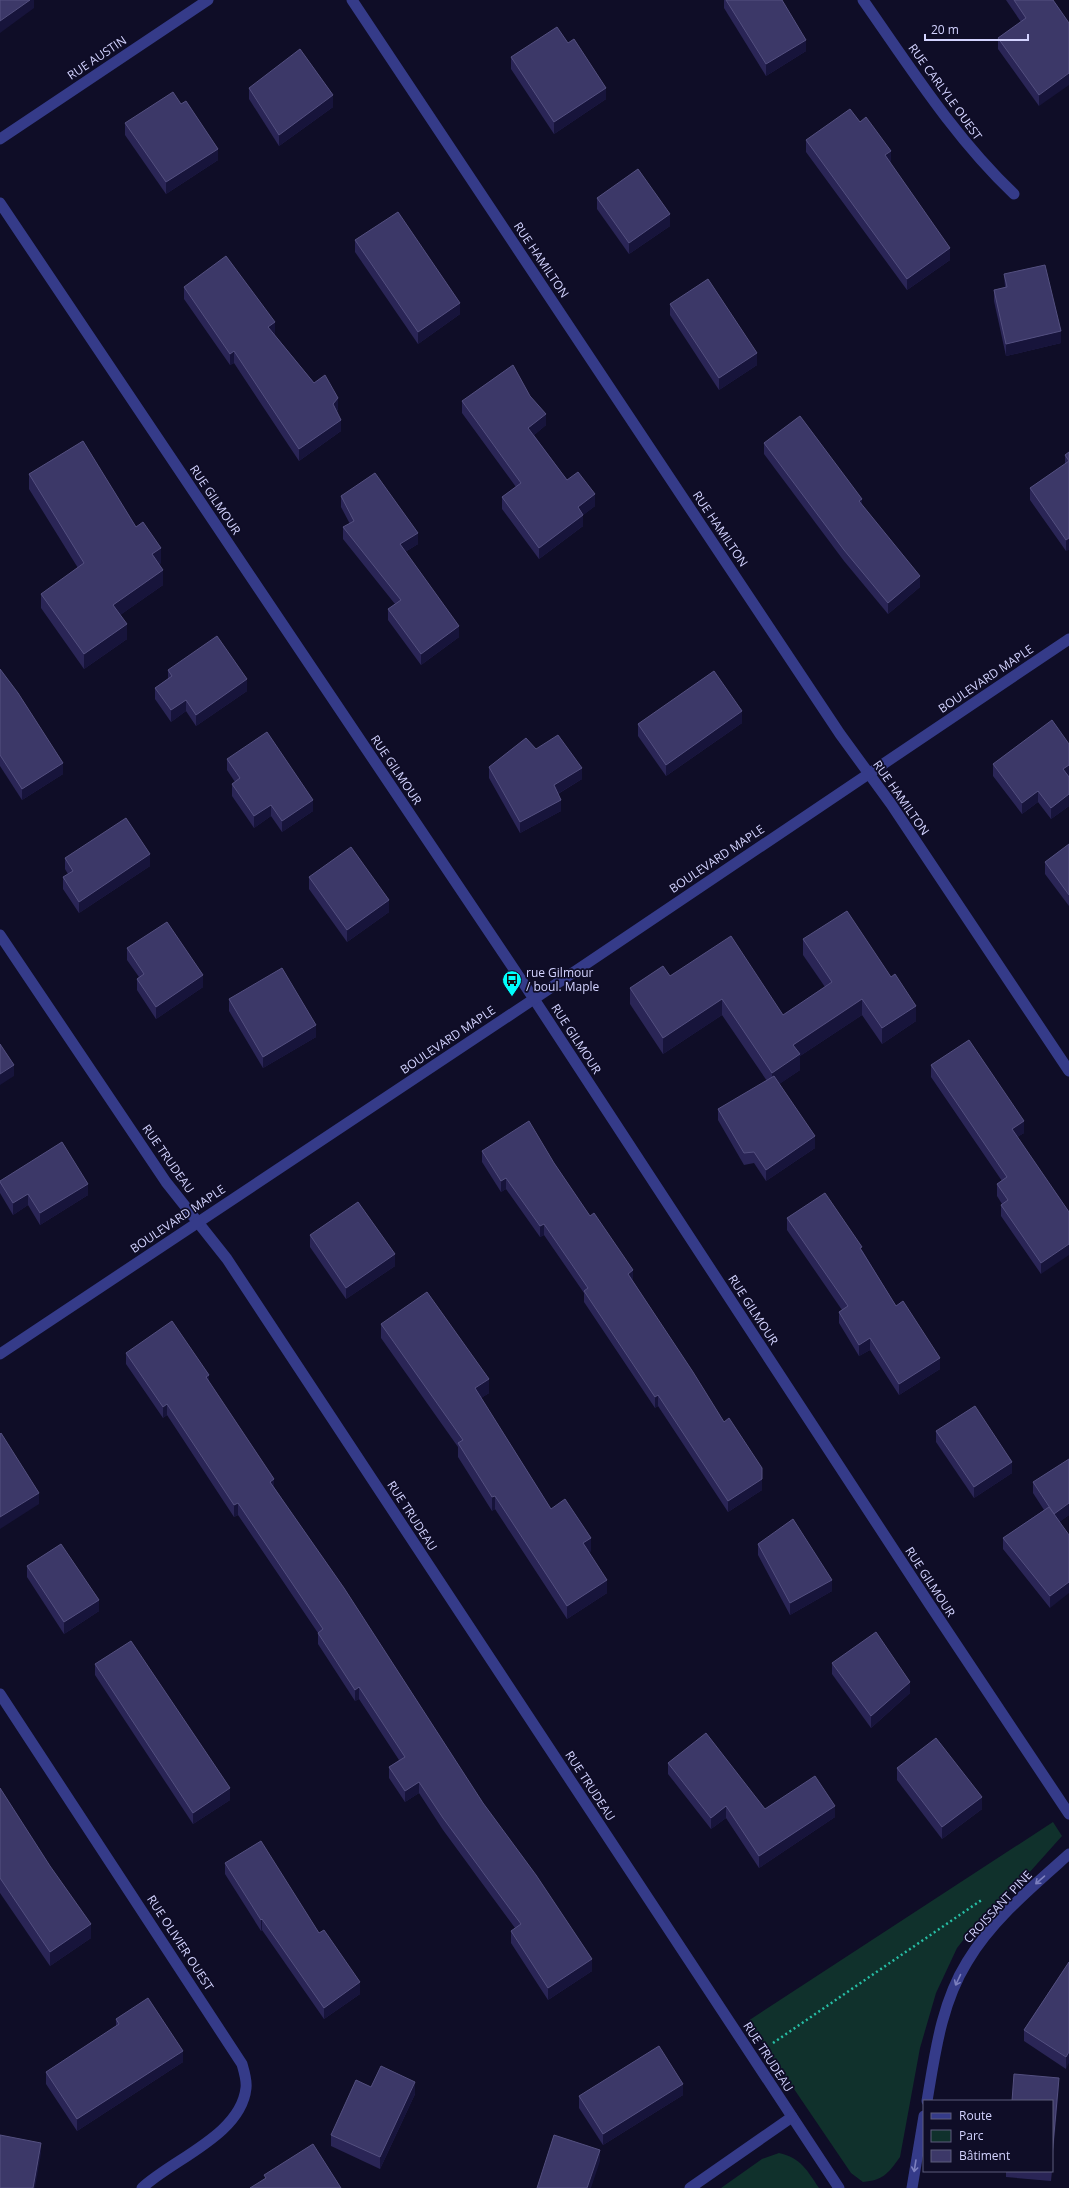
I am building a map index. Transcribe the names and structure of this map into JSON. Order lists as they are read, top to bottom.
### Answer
{
  "streets": {
    "street": [
      "RUE AUSTIN",
      "RUE CARLYLE OUEST",
      "RUE HAMILTON",
      "RUE GILMOUR",
      "BOULEVARD MAPLE",
      "RUE TRUDEAU",
      "CROISSANT PINE",
      "RUE OLIVIER OUEST"
    ]
  },
  "crossings": [
    ["RUE HAMILTON", "BOULEVARD MAPLE"],
    ["RUE GILMOUR", "BOULEVARD MAPLE"],
    ["BOULEVARD MAPLE", "RUE TRUDEAU"]
  ],
  "one_way": ["CROISSANT PINE"],
  "places": {
    "bus stop": ["rue Gilmour / boul. Maple"]
  },
  "legend": ["Route", "Parc", "Bâtiment"],
  "scale_bar": "20 m"
}
